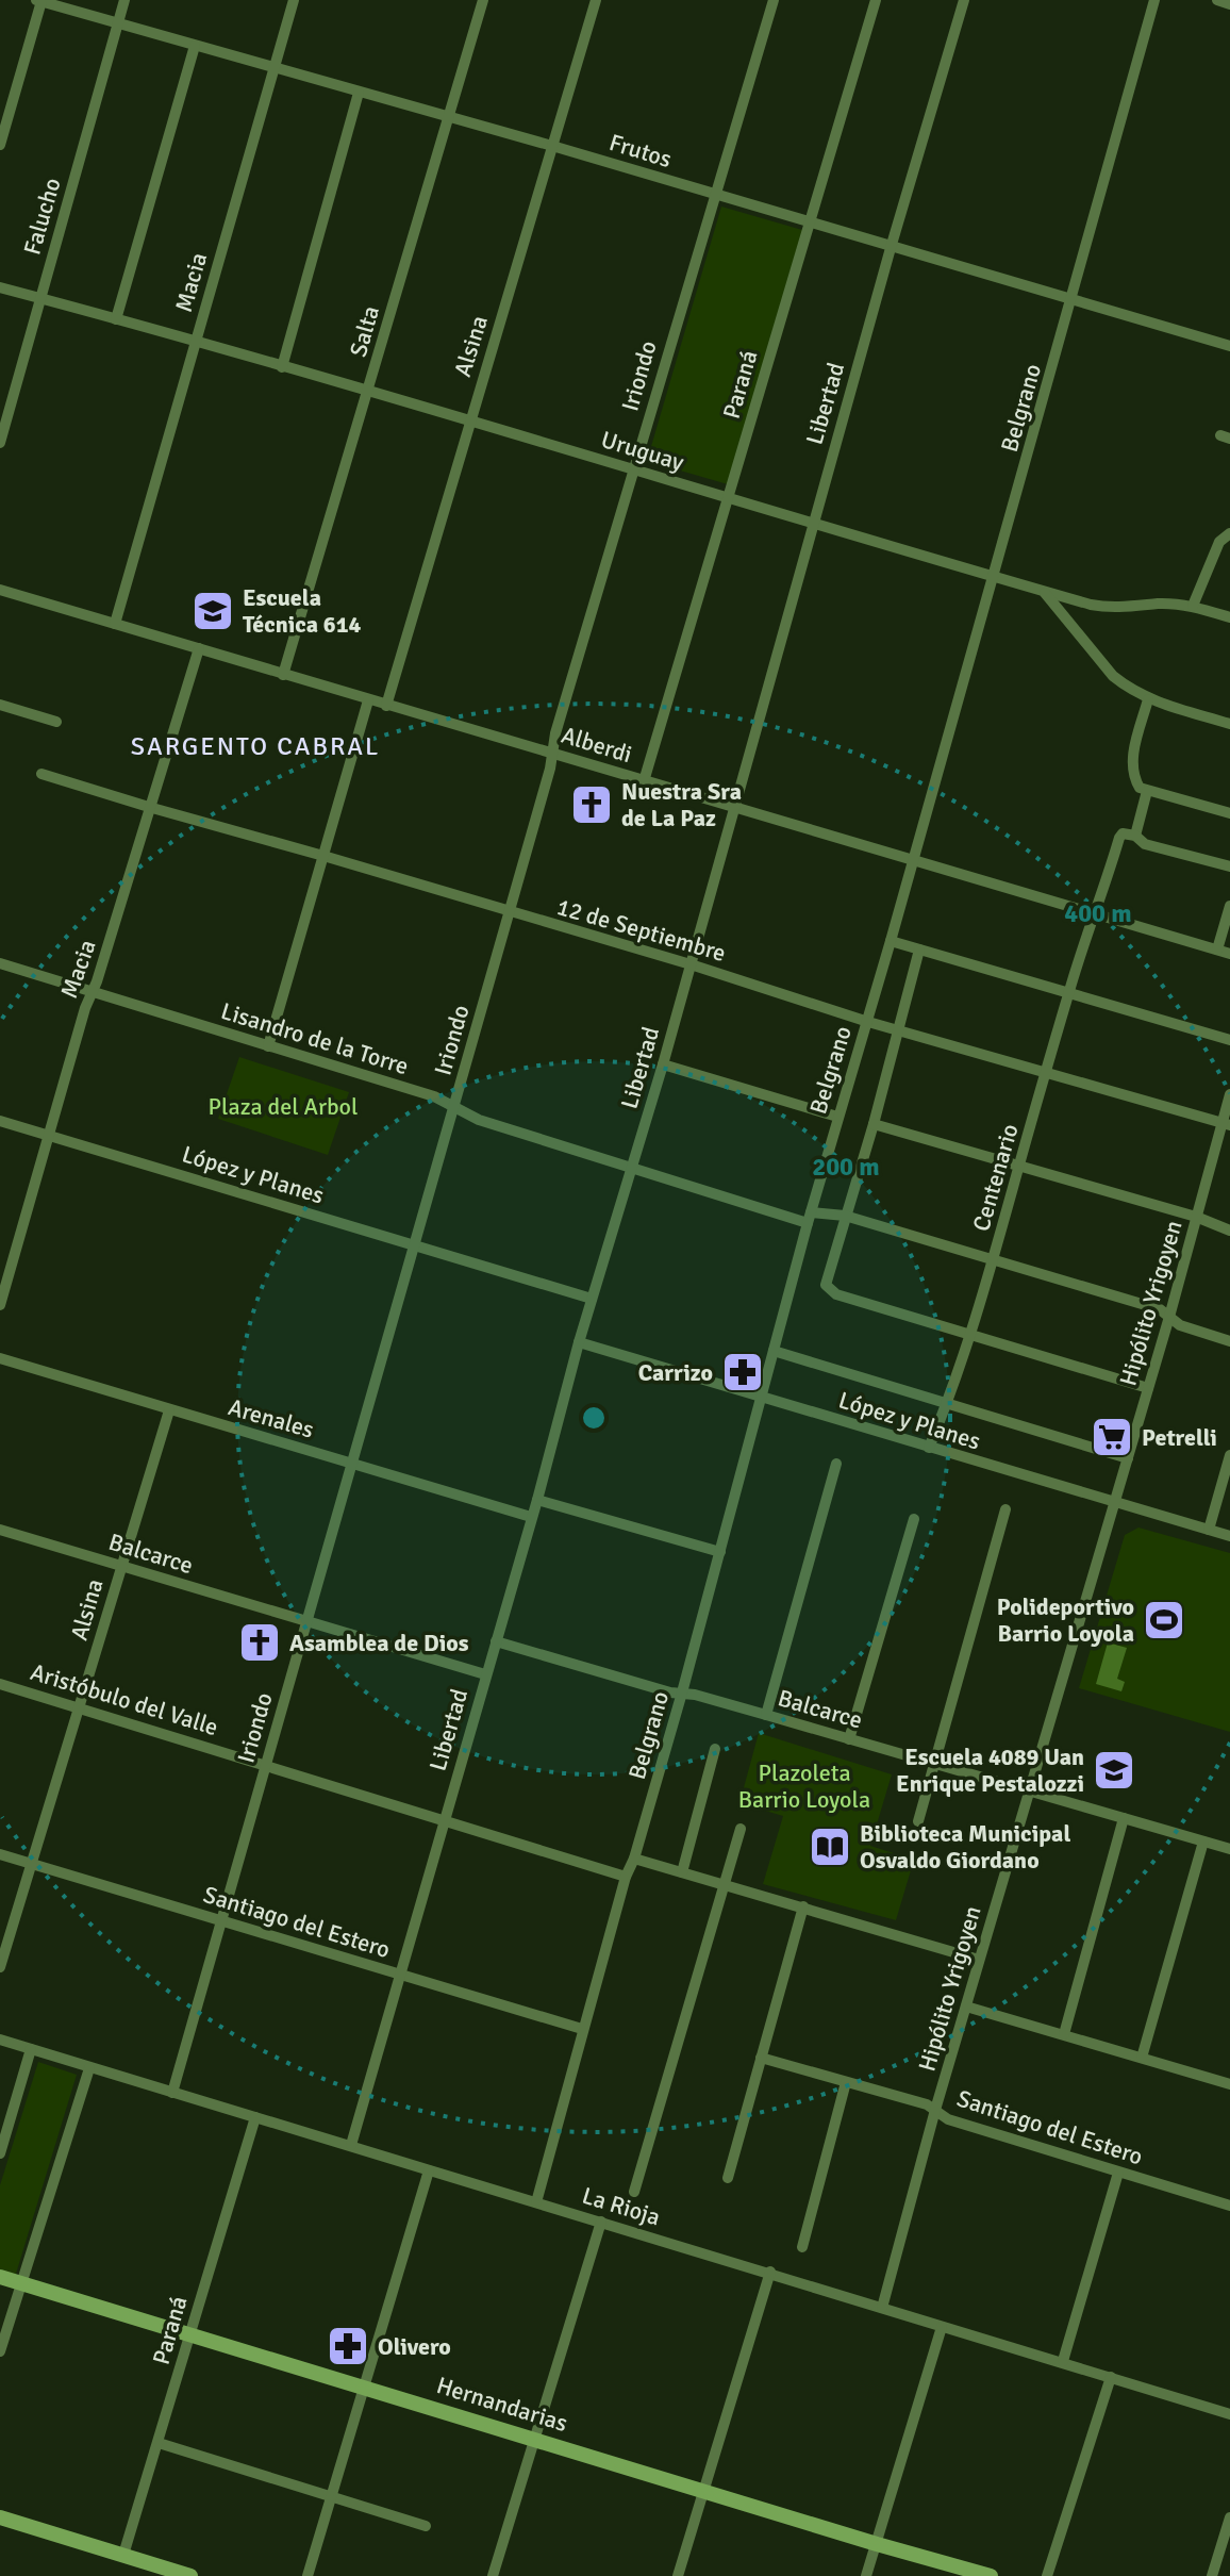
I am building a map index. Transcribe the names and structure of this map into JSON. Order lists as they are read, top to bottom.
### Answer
{
  "streets": {
    "street": [
      "Frutos",
      "Falucho",
      "Macia",
      "Salta",
      "Alsina",
      "Iriondo",
      "Paraná",
      "Libertad",
      "Belgrano",
      "Uruguay",
      "Alberdi",
      "12 de Septiembre",
      "Lisandro de la Torre",
      "López y Planes",
      "Centenario",
      "Hipólito Yrigoyen",
      "Arenales",
      "Balcarce",
      "Aristóbulo del Valle",
      "Santiago del Estero",
      "La Rioja",
      "Hernandarias"
    ]
  },
  "crossings": [
    ["Frutos", "Falucho"],
    ["Frutos", "Macia"],
    ["Frutos", "Salta"],
    ["Frutos", "Alsina"],
    ["Frutos", "Iriondo"],
    ["Frutos", "Paraná"],
    ["Frutos", "Libertad"],
    ["Frutos", "Belgrano"],
    ["Falucho", "Uruguay"],
    ["Macia", "Uruguay"],
    ["Macia", "Alberdi"],
    ["Macia", "12 de Septiembre"],
    ["Macia", "Lisandro de la Torre"],
    ["Macia", "López y Planes"],
    ["Salta", "Uruguay"],
    ["Salta", "Alberdi"],
    ["Alsina", "Uruguay"],
    ["Alsina", "Alberdi"],
    ["Alsina", "Arenales"],
    ["Alsina", "Balcarce"],
    ["Alsina", "Aristóbulo del Valle"],
    ["Alsina", "Santiago del Estero"],
    ["Iriondo", "Uruguay"],
    ["Iriondo", "Alberdi"],
    ["Iriondo", "12 de Septiembre"],
    ["Iriondo", "Lisandro de la Torre"],
    ["Iriondo", "López y Planes"],
    ["Iriondo", "Arenales"],
    ["Iriondo", "Balcarce"],
    ["Iriondo", "Aristóbulo del Valle"],
    ["Iriondo", "Santiago del Estero"],
    ["Iriondo", "La Rioja"],
    ["Paraná", "Uruguay"],
    ["Paraná", "Alberdi"],
    ["Paraná", "La Rioja"],
    ["Paraná", "Hernandarias"],
    ["Libertad", "Uruguay"],
    ["Libertad", "Alberdi"],
    ["Libertad", "12 de Septiembre"],
    ["Libertad", "Lisandro de la Torre"],
    ["Libertad", "López y Planes"],
    ["Libertad", "Arenales"],
    ["Libertad", "Balcarce"],
    ["Libertad", "Aristóbulo del Valle"],
    ["Libertad", "Santiago del Estero"],
    ["Libertad", "La Rioja"],
    ["Belgrano", "Uruguay"],
    ["Belgrano", "Alberdi"],
    ["Belgrano", "12 de Septiembre"],
    ["Belgrano", "Lisandro de la Torre"],
    ["Belgrano", "López y Planes"],
    ["Belgrano", "Balcarce"],
    ["Belgrano", "Aristóbulo del Valle"],
    ["Belgrano", "Santiago del Estero"],
    ["Belgrano", "La Rioja"],
    ["Alberdi", "Centenario"],
    ["12 de Septiembre", "Centenario"],
    ["12 de Septiembre", "Hipólito Yrigoyen"],
    ["Lisandro de la Torre", "Centenario"],
    ["Lisandro de la Torre", "Hipólito Yrigoyen"],
    ["López y Planes", "Centenario"],
    ["López y Planes", "Hipólito Yrigoyen"],
    ["Hipólito Yrigoyen", "Balcarce"],
    ["Hipólito Yrigoyen", "Santiago del Estero"],
    ["Hipólito Yrigoyen", "La Rioja"]
  ],
  "districts": ["SARGENTO CABRAL"],
  "parks": ["Plaza del Arbol", "Plazoleta Barrio Loyola"],
  "places": {
    "school or university": ["Escuela Técnica 614", "Escuela 4089 Uan Enrique Pestalozzi"],
    "church": ["Nuestra Sra de La Paz", "Asamblea de Dios"],
    "pharmacy": ["Carrizo", "Olivero"],
    "supermarket": ["Petrelli"],
    "sports": ["Polideportivo Barrio Loyola"],
    "library": ["Biblioteca Municipal Osvaldo Giordano"]
  },
  "rings": ["400 m", "200 m"]
}
